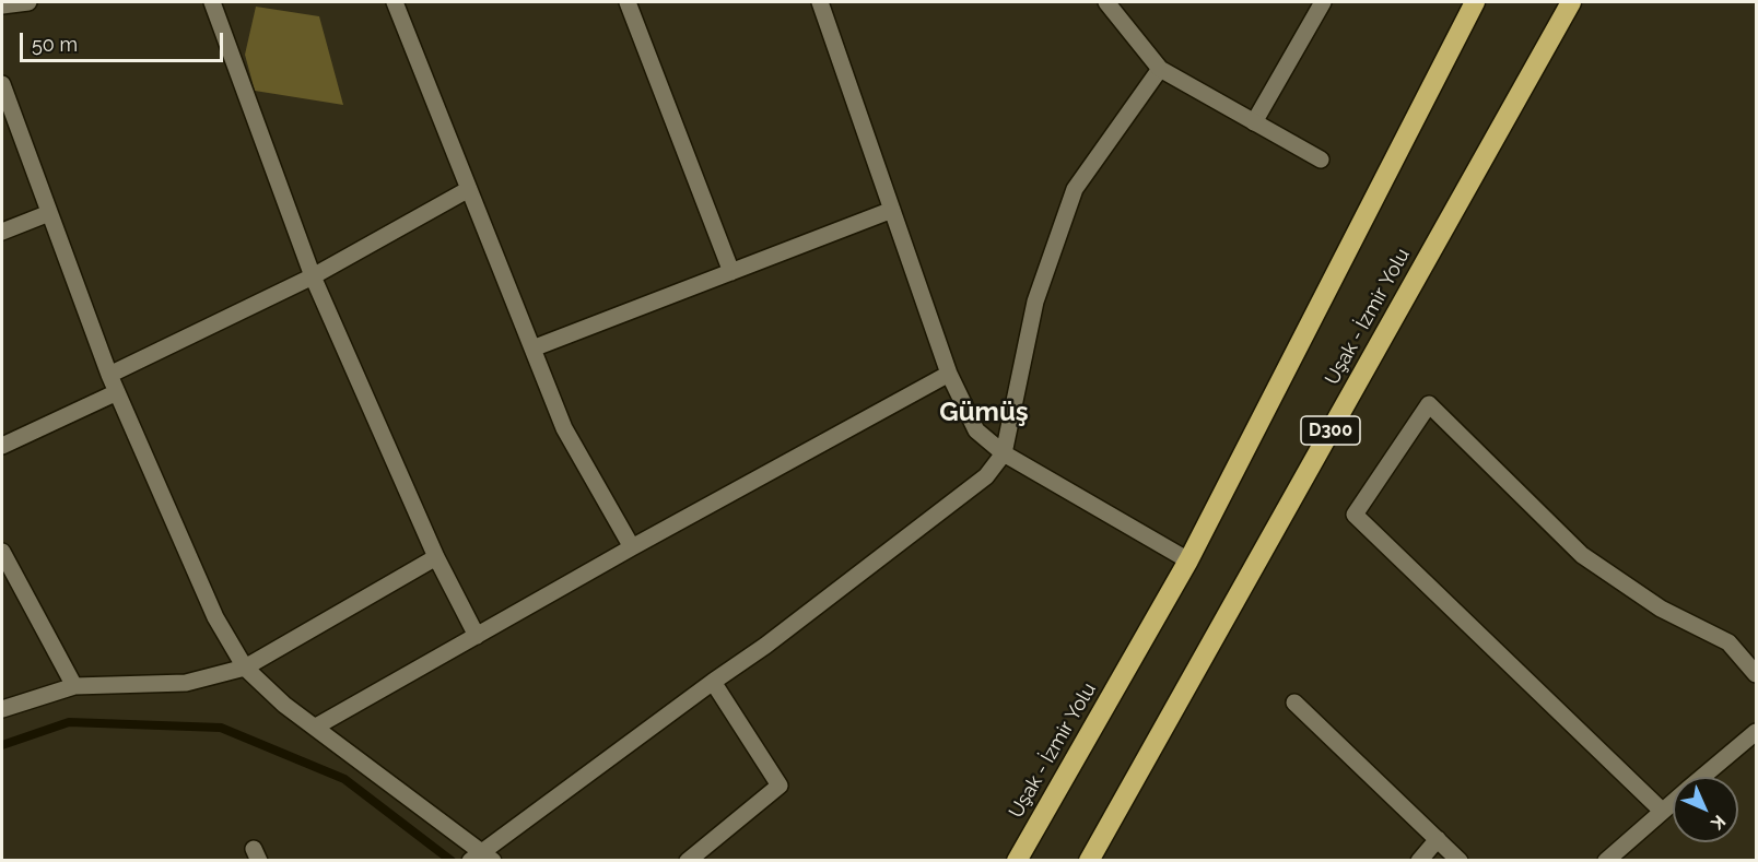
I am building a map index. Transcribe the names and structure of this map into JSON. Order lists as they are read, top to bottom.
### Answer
{
  "streets": {
    "highway": ["Uşak - İzmir Yolu", "D300"]
  },
  "districts": ["Gümüş"],
  "scale_bar": "50 m",
  "north": "bottom right"
}
